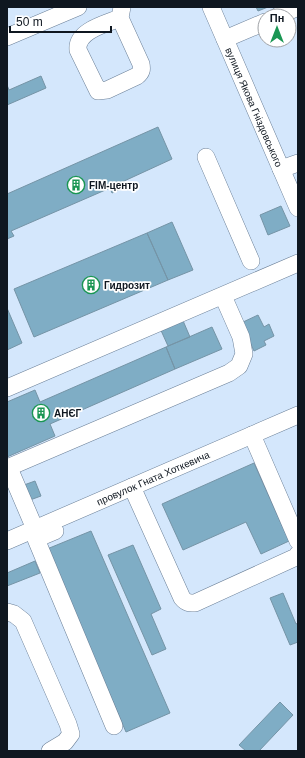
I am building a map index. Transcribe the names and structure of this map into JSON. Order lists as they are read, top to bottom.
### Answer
{
  "streets": {
    "street": ["вулиця Якова Гніздовського", "провулок Гната Хоткевича"]
  },
  "places": {
    "building": ["FIM-центр", "Гидрозит", "АНЄГ"]
  },
  "scale_bar": "50 m",
  "north": "top"
}
